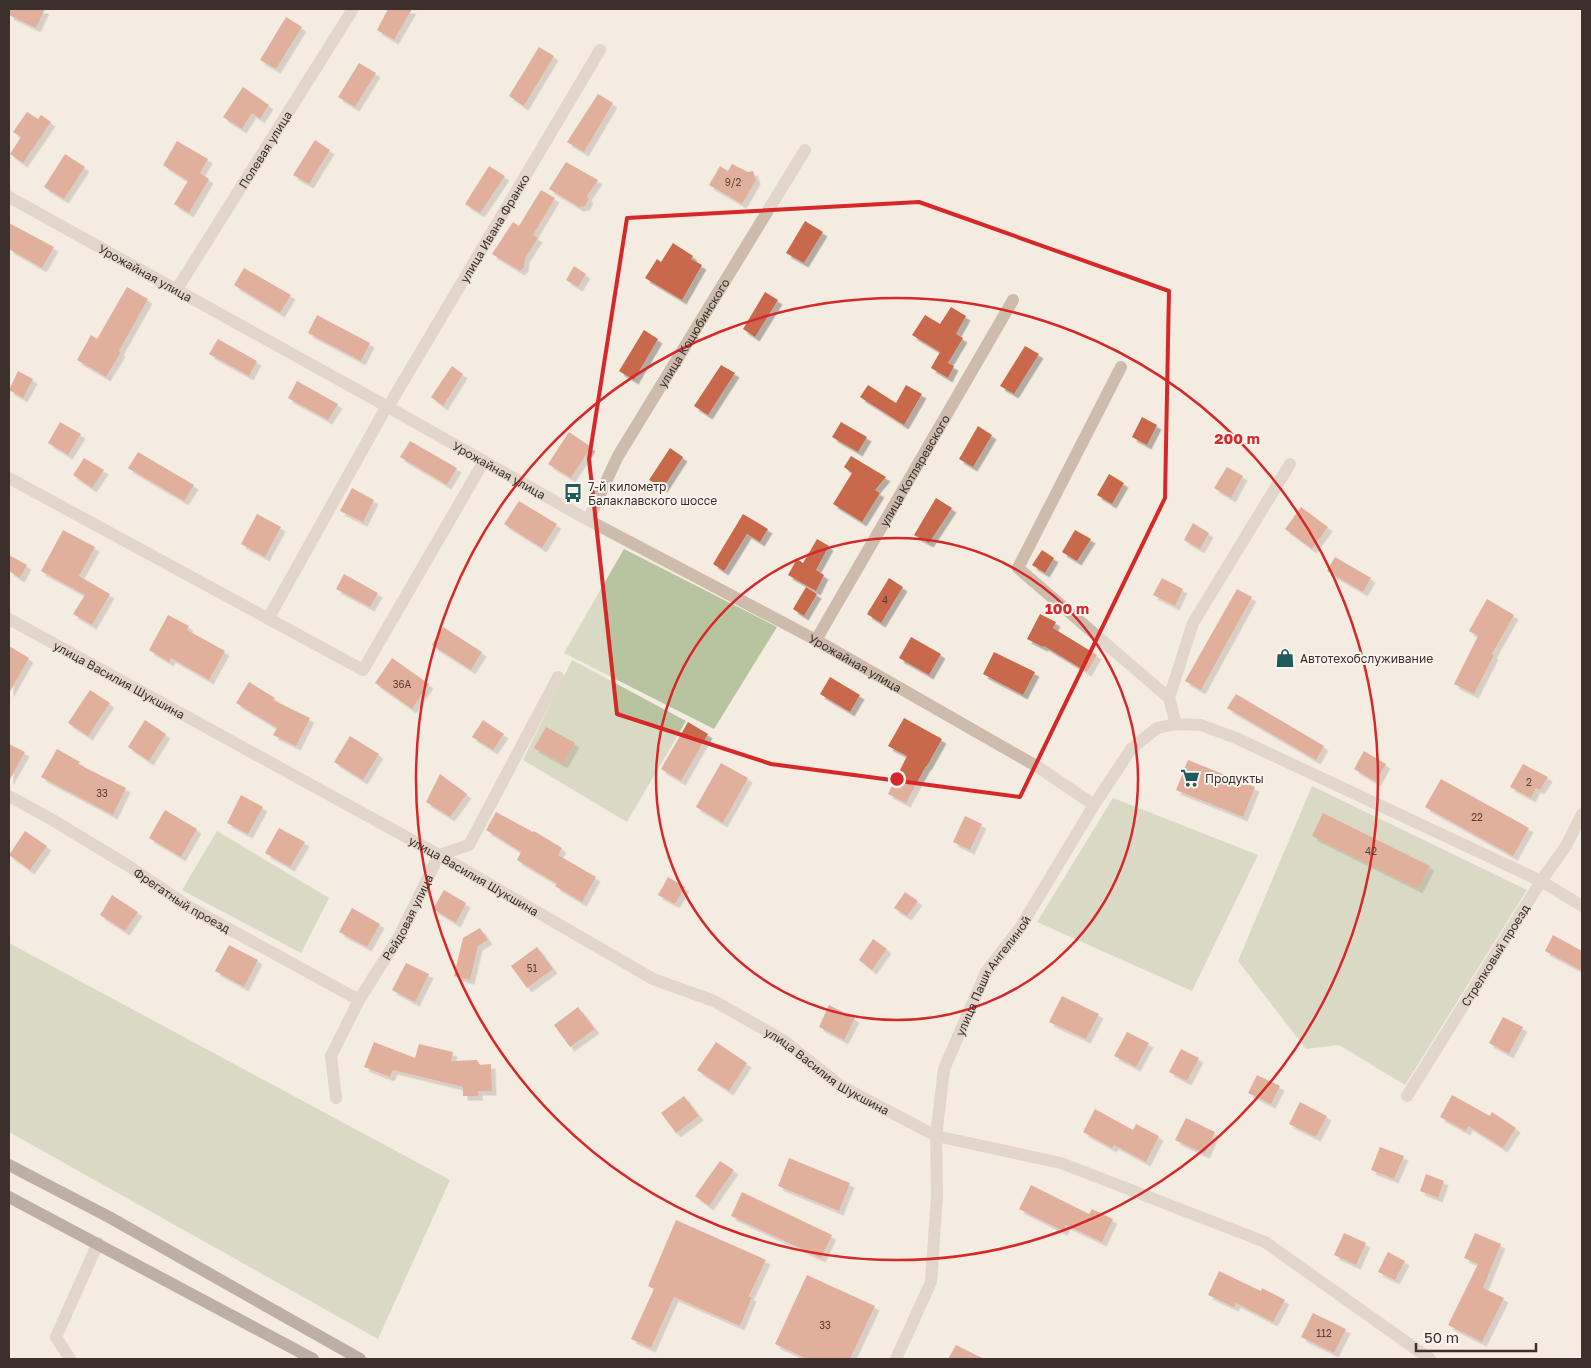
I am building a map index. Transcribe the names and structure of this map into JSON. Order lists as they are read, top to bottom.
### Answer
{
  "streets": {
    "street": [
      "Полевая улица",
      "улица Ивана Франко",
      "Урожайная улица",
      "улица Коцюбинского",
      "улица Котляревского",
      "улица Василия Шукшина",
      "Фрегатный проезд",
      "Рейдовая улица",
      "Стрелковый проезд",
      "улица Паши Ангелиной"
    ]
  },
  "crossings": [
    ["Полевая улица", "Урожайная улица"],
    ["улица Ивана Франко", "Урожайная улица"],
    ["Урожайная улица", "улица Коцюбинского"],
    ["Урожайная улица", "улица Котляревского"],
    ["Урожайная улица", "улица Паши Ангелиной"],
    ["улица Василия Шукшина", "Рейдовая улица"],
    ["улица Василия Шукшина", "улица Паши Ангелиной"],
    ["Фрегатный проезд", "Рейдовая улица"]
  ],
  "places": {
    "bus stop": ["7-й километр Балаклавского шоссе"],
    "shop": ["Автотехобслуживание"],
    "supermarket": ["Продукты"]
  },
  "house_numbers": [
    "9/2",
    "4",
    "36А",
    "2",
    "33",
    "22",
    "42",
    "51",
    "33",
    "112"
  ],
  "scale_bar": "50 m",
  "rings": ["200 m", "100 m"]
}
